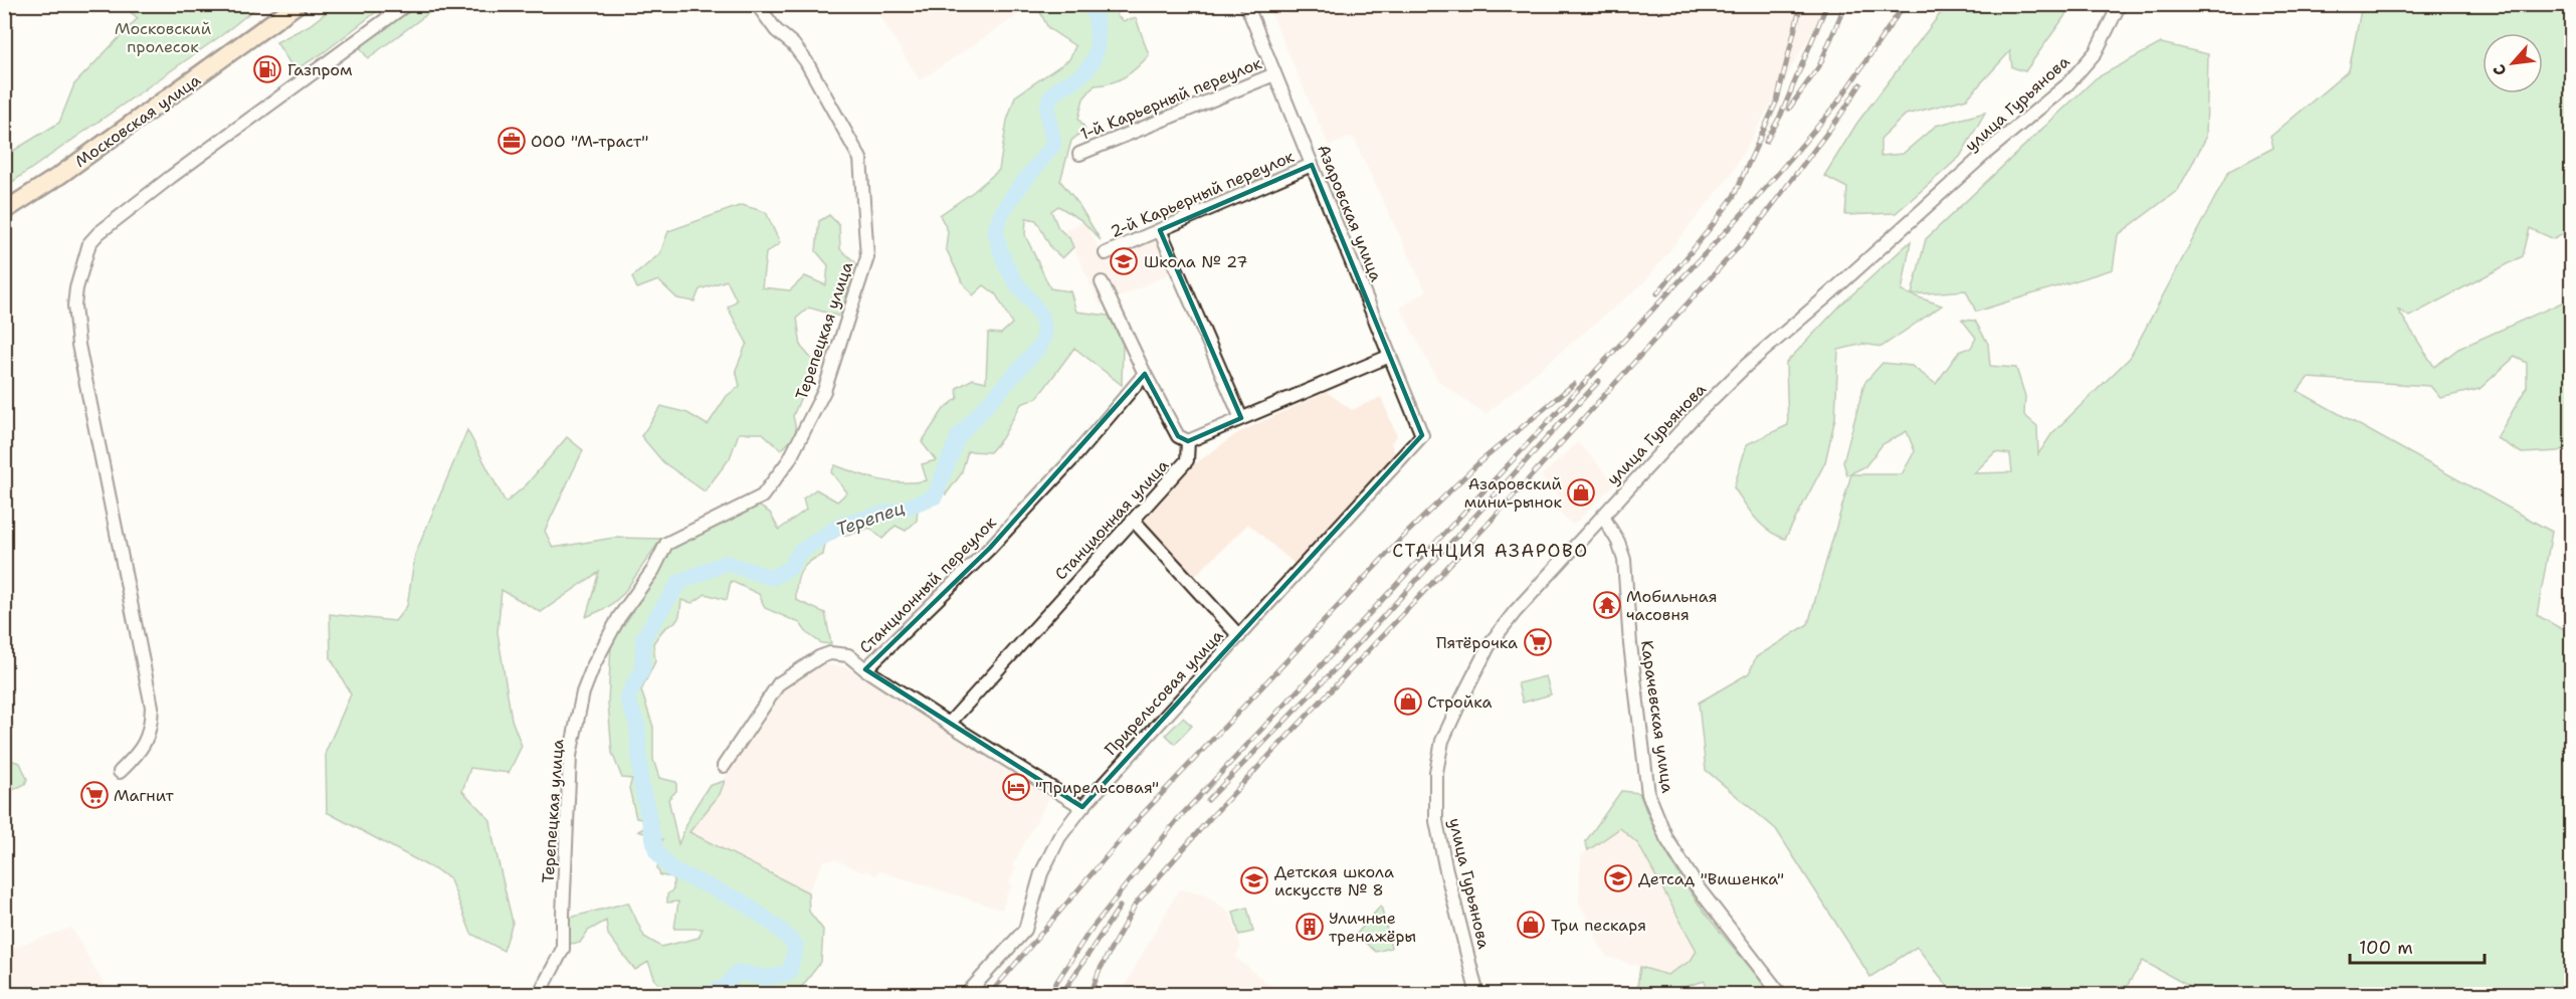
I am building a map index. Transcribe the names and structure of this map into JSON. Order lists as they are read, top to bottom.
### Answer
{
  "streets": {
    "main road": ["Московская улица"],
    "street": [
      "1-й Карьерный переулок",
      "улица Гурьянова",
      "2-й Карьерный переулок",
      "Азаровская улица",
      "Терепецкая улица",
      "Станционная улица",
      "Станционный переулок",
      "Прирельсовая улица",
      "Карачевская улица"
    ]
  },
  "crossings": [
    ["1-й Карьерный переулок", "Азаровская улица"],
    ["улица Гурьянова", "Карачевская улица"],
    ["2-й Карьерный переулок", "Азаровская улица"],
    ["Азаровская улица", "Прирельсовая улица"]
  ],
  "districts": ["СТАНЦИЯ АЗАРОВО"],
  "water": ["Терепец"],
  "parks": ["Московский пролесок"],
  "places": {
    "fuel station": ["Газпром"],
    "office": ["ООО \"М-траст\""],
    "school or university": ["Школа № 27", "Детсад \"Вишенка\"", "Детская школа искусств № 8"],
    "shop": ["Азаровский мини-рынок", "Стройка", "Три пескаря"],
    "temple": ["Мобильная часовня"],
    "supermarket": ["Пятёрочка", "Магнит"],
    "hotel": ["\"Прирельсовая\""],
    "building": ["Уличные тренажёры"]
  },
  "scale_bar": "100 m",
  "north": "bottom left"
}
